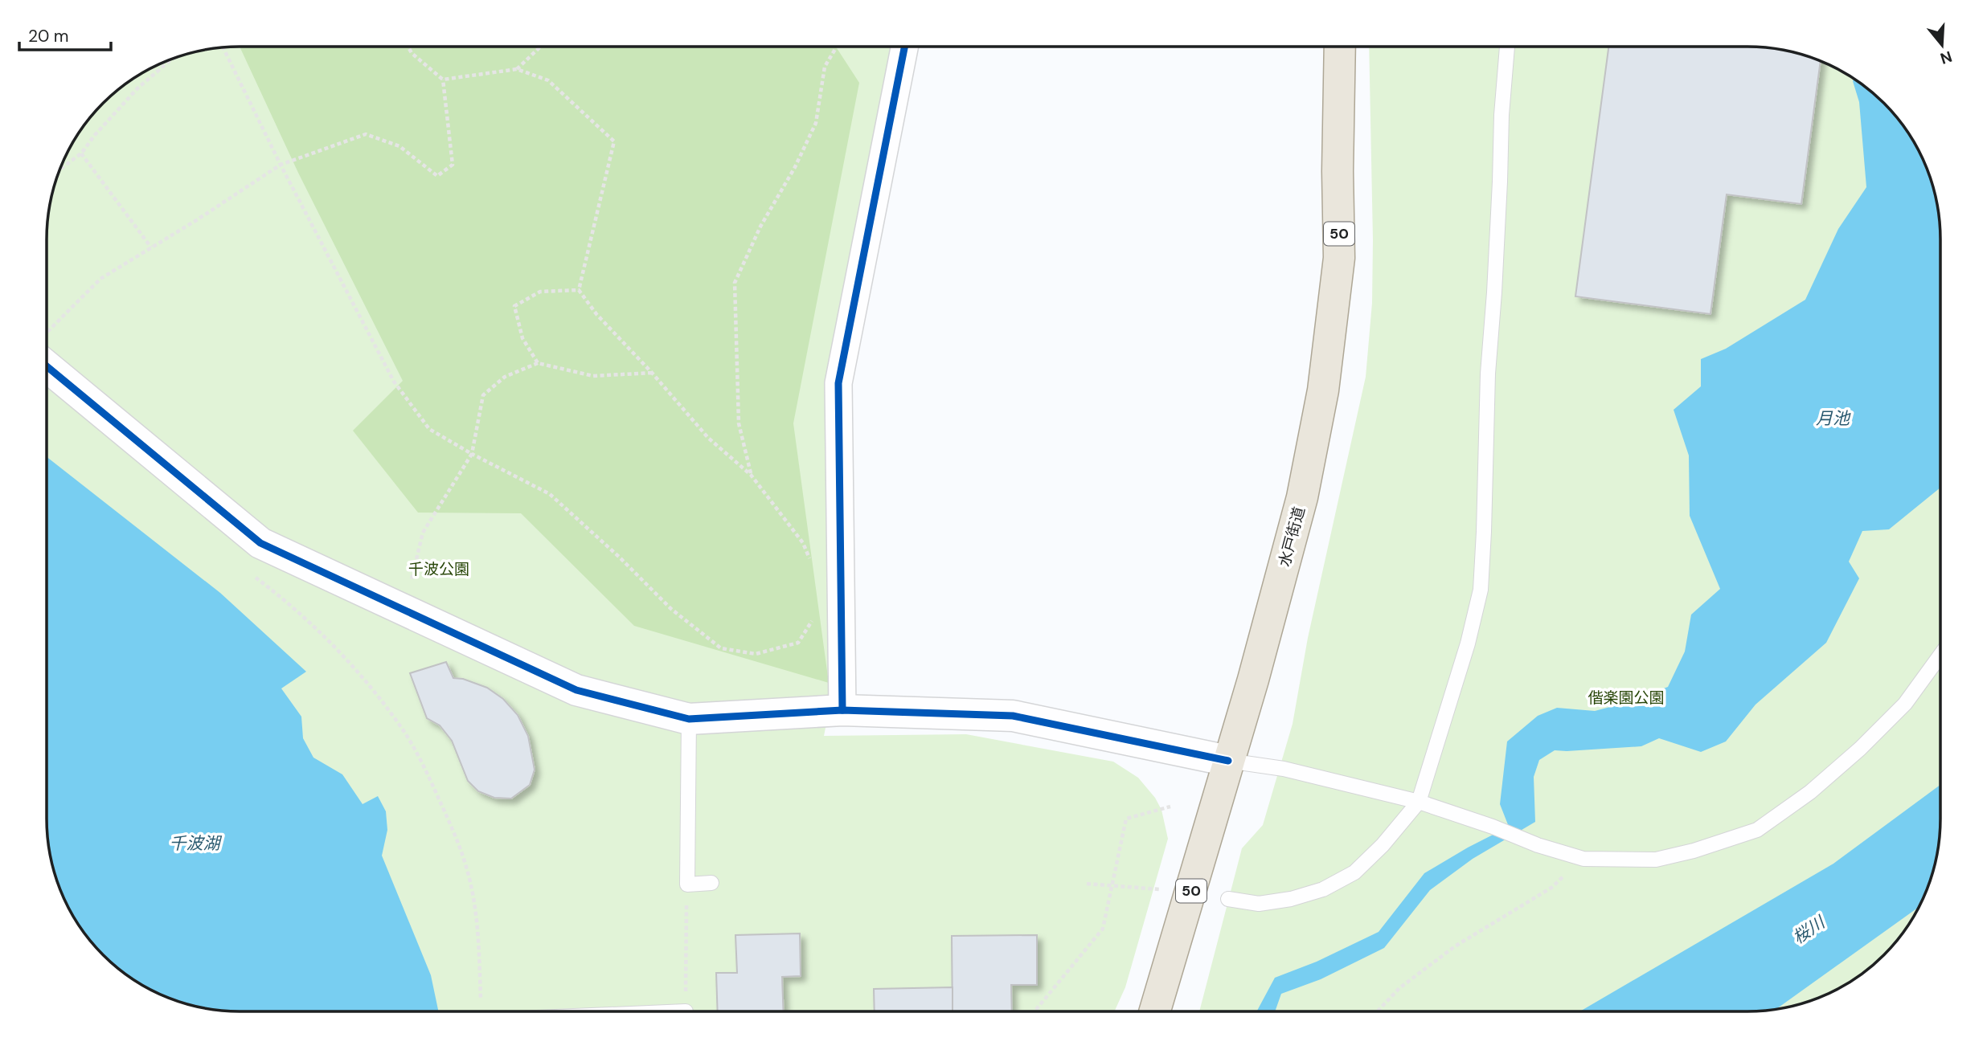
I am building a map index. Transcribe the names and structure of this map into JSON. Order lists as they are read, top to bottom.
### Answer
{
  "streets": {
    "main road": ["50", "水戸街道"]
  },
  "water": ["月池", "千波湖", "桜川"],
  "parks": ["千波公園", "偕楽園公園"],
  "scale_bar": "20 m",
  "north": "bottom"
}
